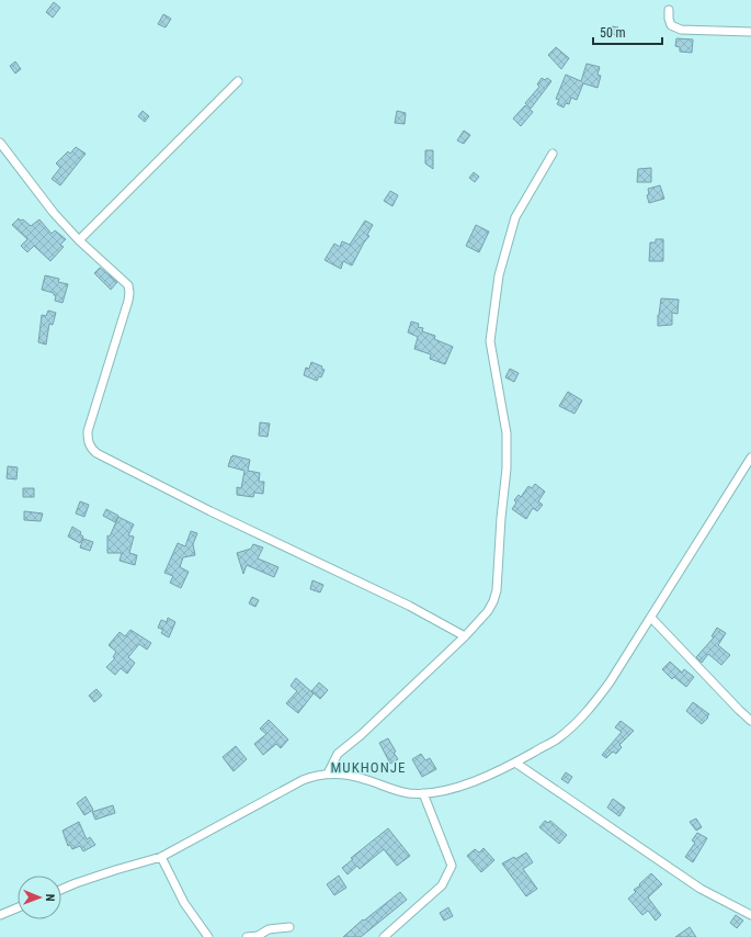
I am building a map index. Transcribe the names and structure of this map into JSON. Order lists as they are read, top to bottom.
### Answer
{
  "districts": ["MUKHONJE"],
  "scale_bar": "50 m",
  "north": "right"
}
